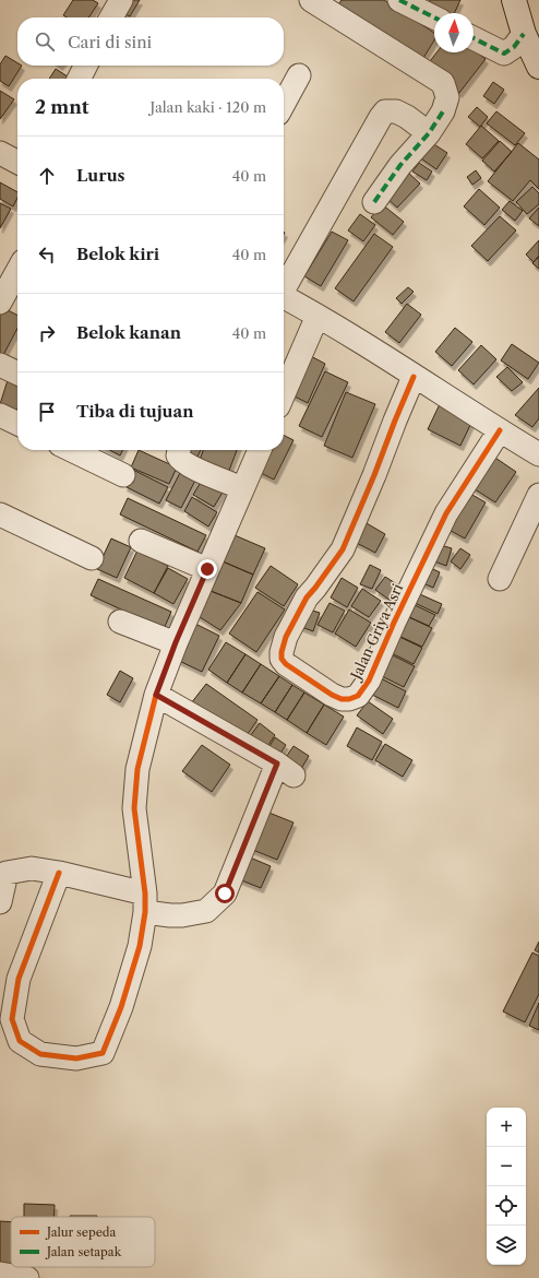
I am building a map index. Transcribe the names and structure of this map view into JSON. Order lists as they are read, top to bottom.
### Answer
{
  "streets": {
    "street": ["Jalan Griya Asri"]
  },
  "legend": ["Jalur sepeda", "Jalan setapak"],
  "north": "top",
  "page": {
    "search": "Cari di sini",
    "heading": ["2 mnt", "Jalan kaki · 120 m"],
    "list": [
      ["Lurus", "40 m"],
      ["Belok kiri", "40 m"],
      ["Belok kanan", "40 m"],
      "Tiba di tujuan"
    ],
    "map_buttons": ["+", "−"]
  }
}
